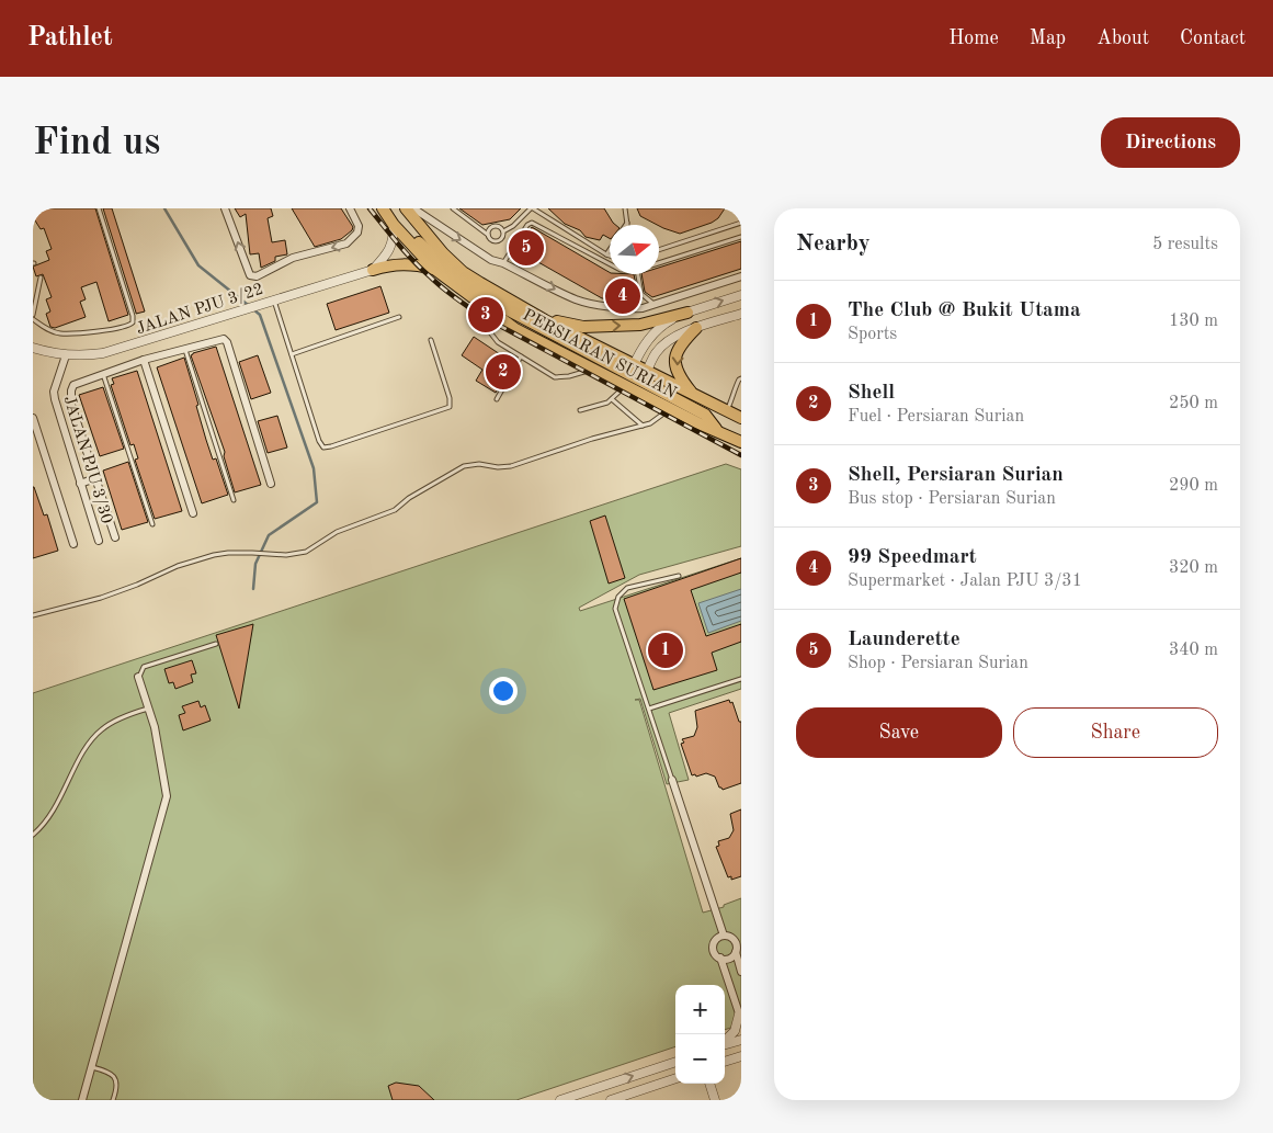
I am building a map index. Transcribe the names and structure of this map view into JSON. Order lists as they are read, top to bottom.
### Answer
{
  "streets": {
    "main road": ["PERSIARAN SURIAN"],
    "street": ["JALAN PJU 3/22", "JALAN PJU 3/30"]
  },
  "crossings": [
    ["JALAN PJU 3/22", "JALAN PJU 3/30"]
  ],
  "north": "right",
  "page": {
    "header": "Pathlet",
    "nav": [
      "Home",
      "Map",
      "About",
      "Contact"
    ],
    "buttons": [
      "Directions",
      ["Save", "Share"]
    ],
    "title": "Find us",
    "heading": ["Nearby", "5 results"],
    "pins": [
      "5",
      "4",
      "3",
      "2",
      "1"
    ],
    "list": [
      {
        "mark": "1",
        "name": "The Club @ Bukit Utama",
        "note": "Sports",
        "value": "130 m"
      },
      {
        "mark": "2",
        "name": "Shell",
        "note": "Fuel · Persiaran Surian",
        "value": "250 m"
      },
      {
        "mark": "3",
        "name": "Shell, Persiaran Surian",
        "note": "Bus stop · Persiaran Surian",
        "value": "290 m"
      },
      {
        "mark": "4",
        "name": "99 Speedmart",
        "note": "Supermarket · Jalan PJU 3/31",
        "value": "320 m"
      },
      {
        "mark": "5",
        "name": "Launderette",
        "note": "Shop · Persiaran Surian",
        "value": "340 m"
      }
    ],
    "map_buttons": ["+", "−"]
  }
}
